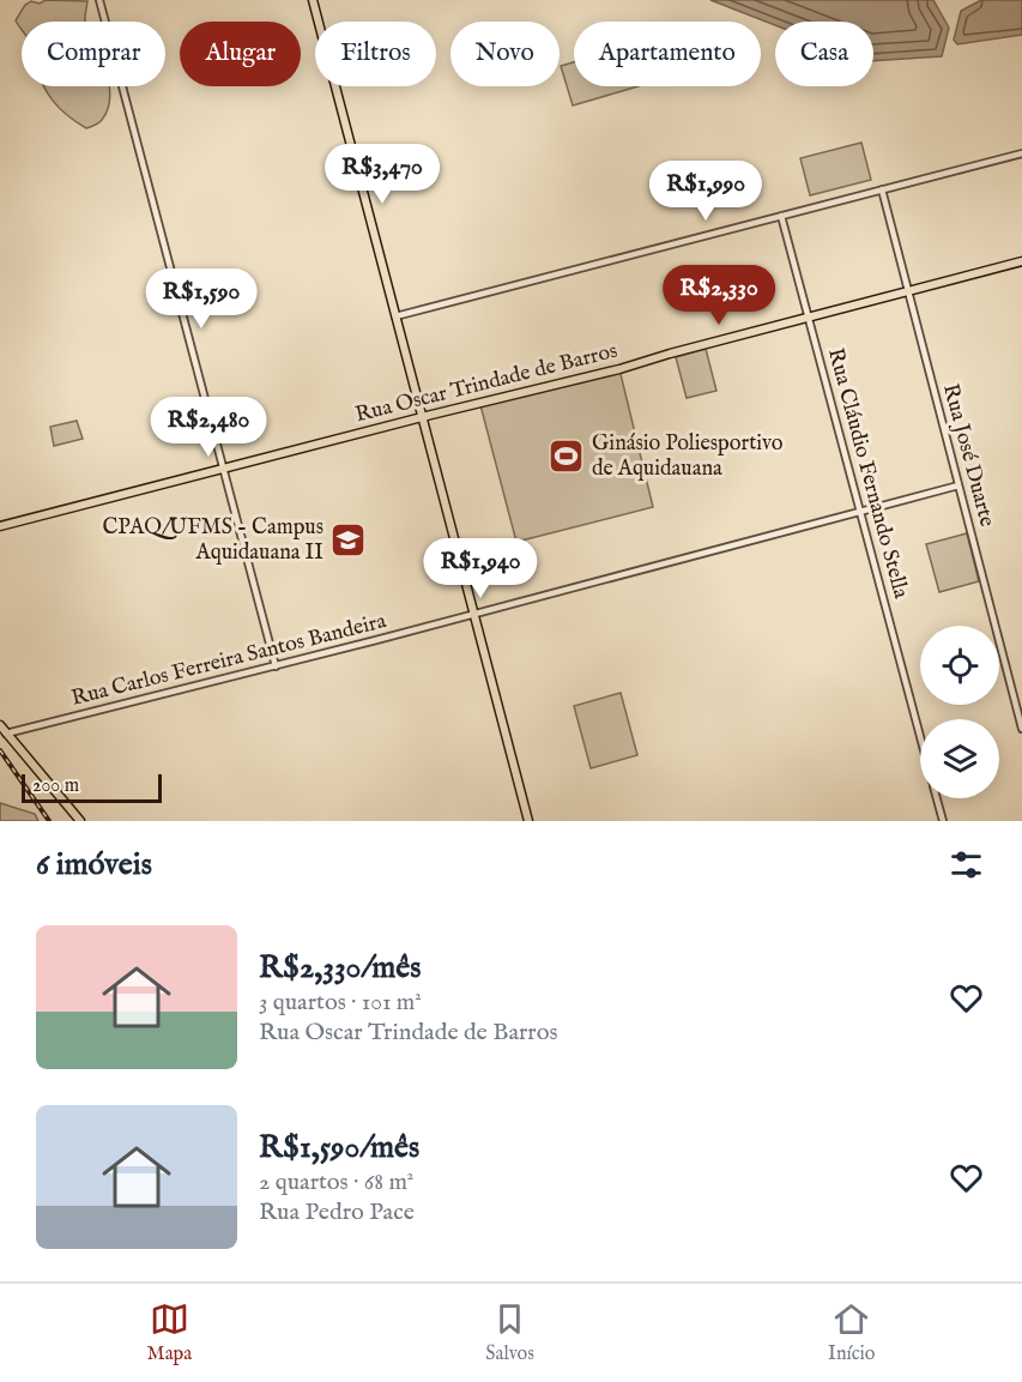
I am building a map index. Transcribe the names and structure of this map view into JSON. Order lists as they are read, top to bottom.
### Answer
{
  "streets": {
    "main road": ["Rua Oscar Trindade de Barros"],
    "street": ["Rua José Duarte", "Rua Cláudio Fernando Stella", "Rua Carlos Ferreira Santos Bandeira"]
  },
  "crossings": [
    ["Rua Oscar Trindade de Barros", "Rua José Duarte"],
    ["Rua Oscar Trindade de Barros", "Rua Cláudio Fernando Stella"],
    ["Rua José Duarte", "Rua Carlos Ferreira Santos Bandeira"],
    ["Rua Cláudio Fernando Stella", "Rua Carlos Ferreira Santos Bandeira"]
  ],
  "places": {
    "sports": ["Ginásio Poliesportivo de Aquidauana"],
    "school or university": ["CPAQ/UFMS - Campus Aquidauana II"]
  },
  "scale_bar": "200 m",
  "page": {
    "chip": [
      "Comprar",
      "Alugar",
      "Filtros",
      "Novo",
      "Apartamento",
      "Casa"
    ],
    "price": [
      "R$3,470",
      "R$1,990",
      "R$2,330",
      "R$1,590",
      "R$2,480",
      "R$1,940"
    ],
    "scale": "200 m",
    "heading": "6 imóveis",
    "list": [
      {
        "name": "R$2,330/mês",
        "note": "3 quartos · 101 m² · Rua Oscar Trindade de Barros"
      },
      {
        "name": "R$1,590/mês",
        "note": "2 quartos · 68 m² · Rua Pedro Pace"
      }
    ],
    "tabs": ["Mapa", "Salvos", "Início"]
  }
}
